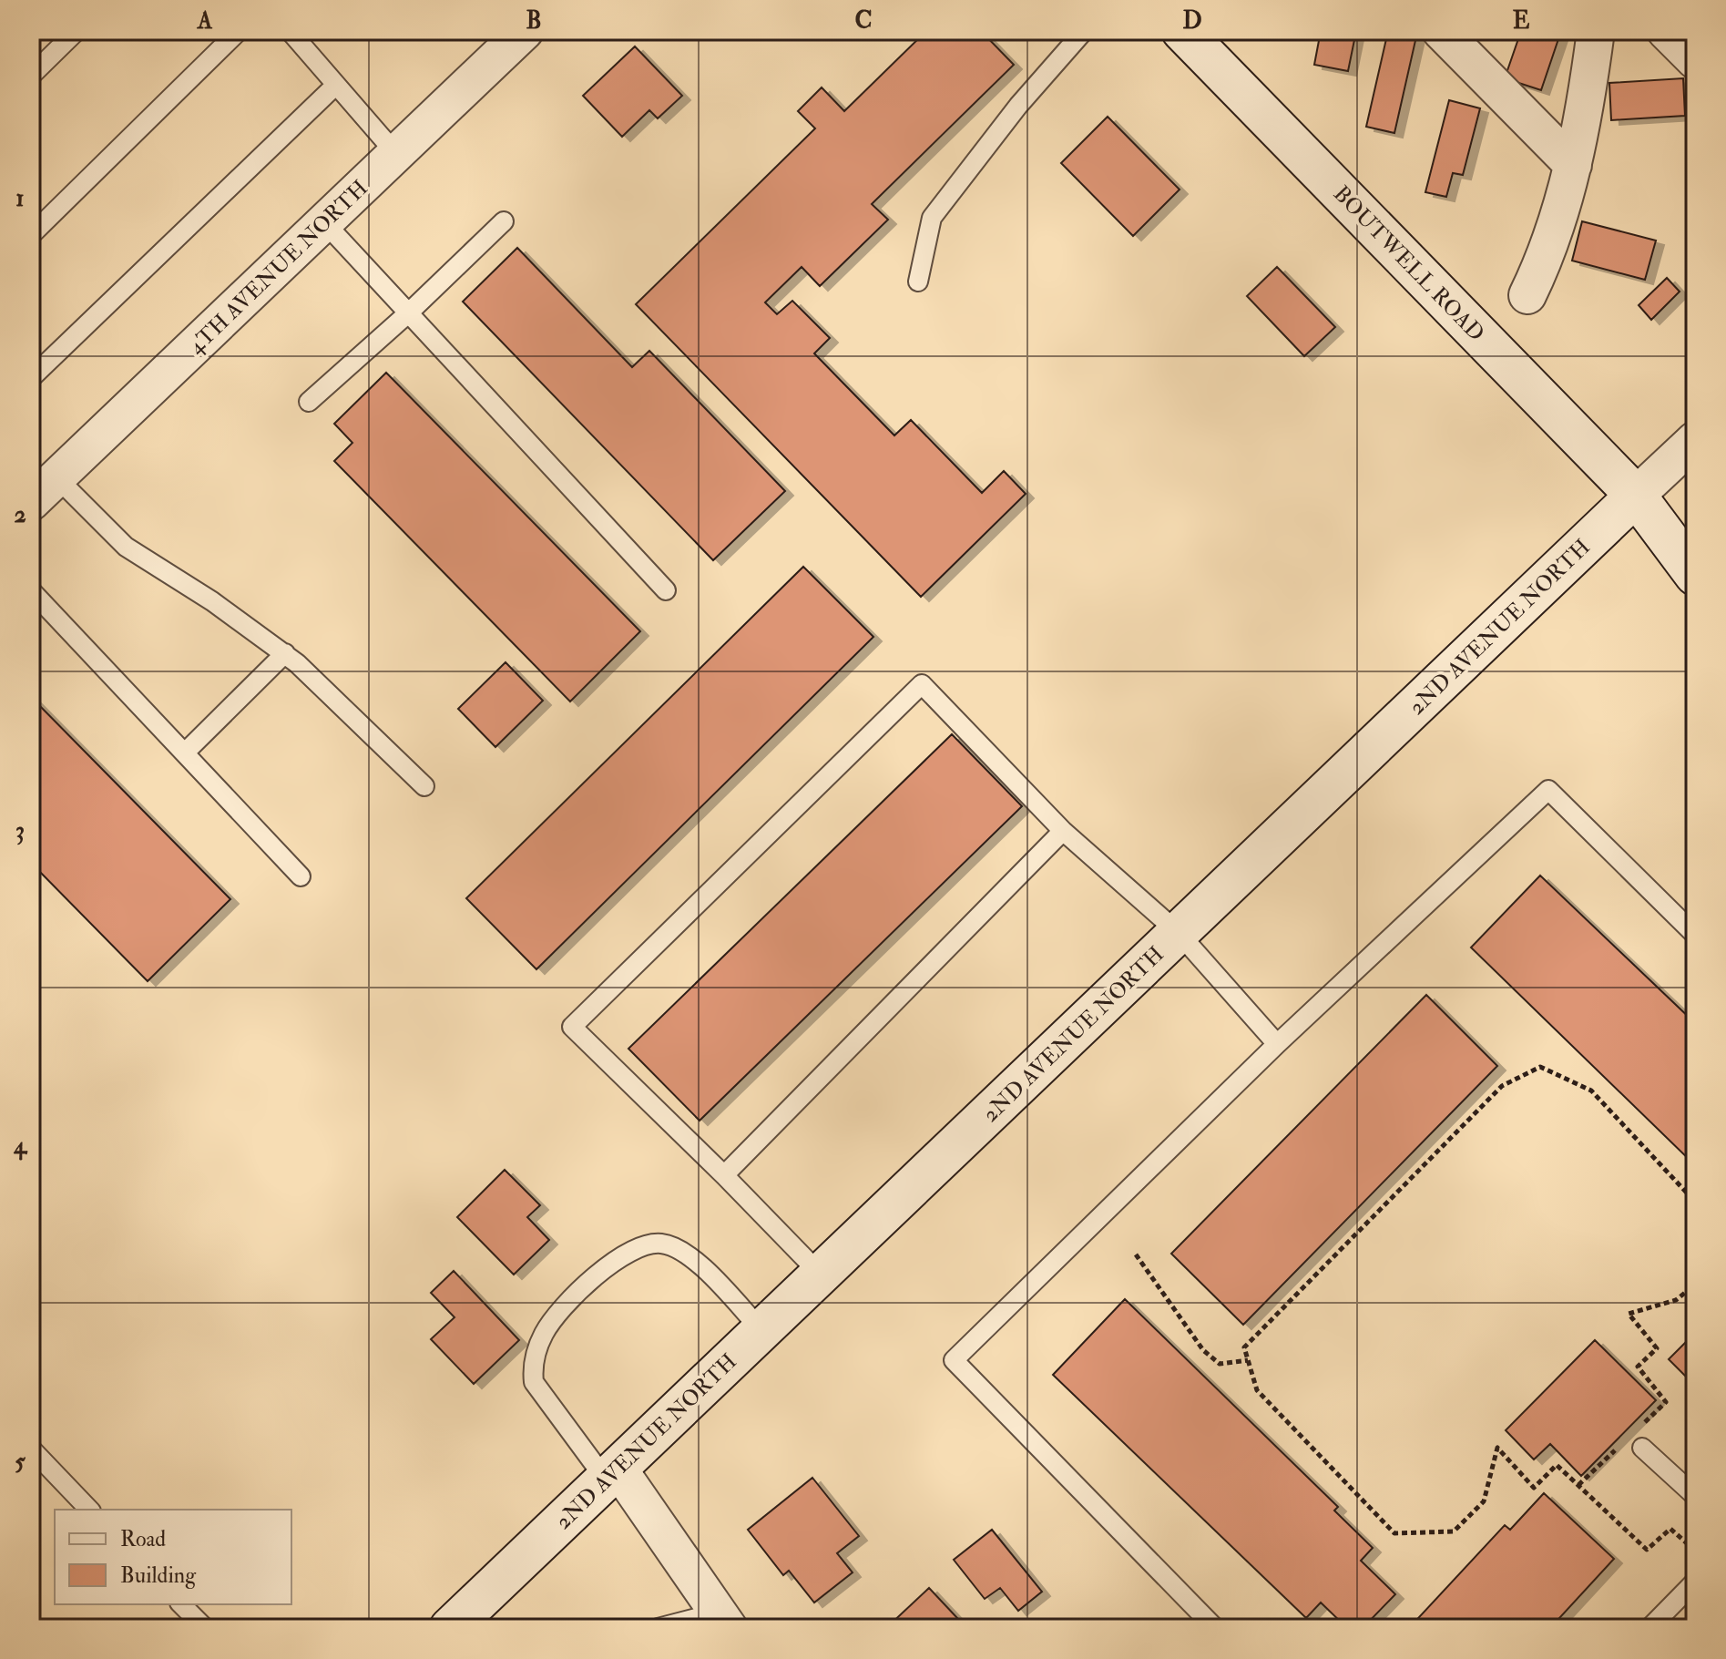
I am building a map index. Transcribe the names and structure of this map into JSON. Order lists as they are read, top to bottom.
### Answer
{
  "streets": {
    "street": ["BOUTWELL ROAD", "4TH AVENUE NORTH", "2ND AVENUE NORTH"]
  },
  "crossings": [
    ["BOUTWELL ROAD", "2ND AVENUE NORTH"]
  ],
  "legend": ["Road", "Building"],
  "grid": {
    "columns": [
      "A",
      "B",
      "C",
      "D",
      "E"
    ],
    "rows": [
      "1",
      "2",
      "3",
      "4",
      "5"
    ]
  }
}
